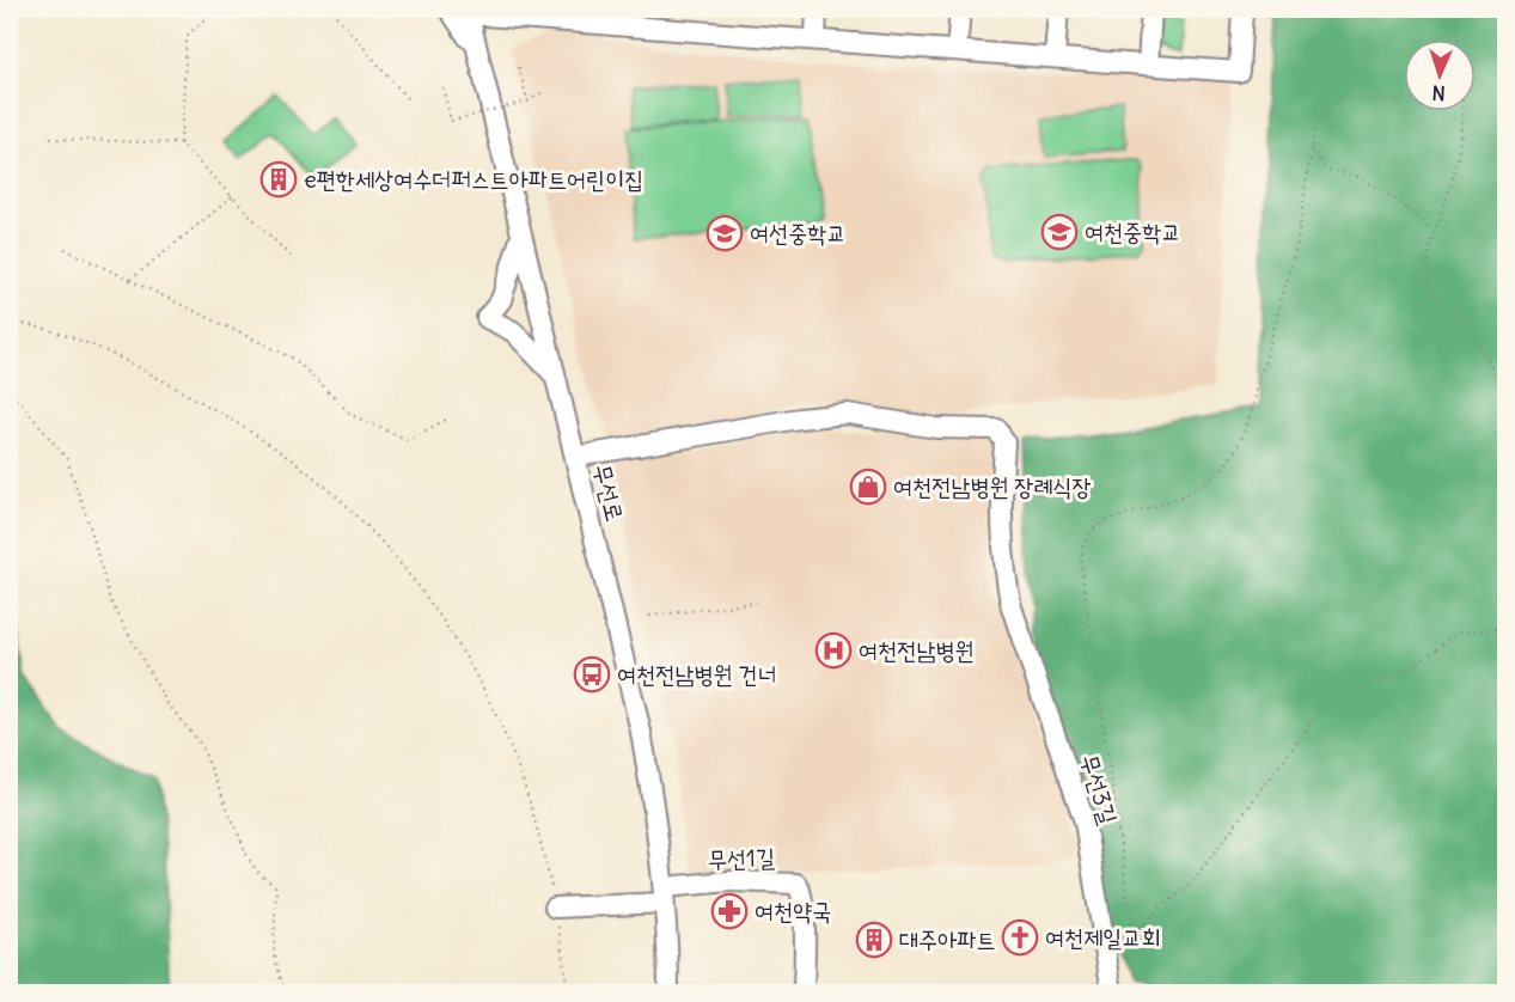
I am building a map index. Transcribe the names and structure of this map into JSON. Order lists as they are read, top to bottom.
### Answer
{
  "streets": {
    "street": ["무선로", "무선3길", "무선1길"]
  },
  "crossings": [
    ["무선로", "무선3길"],
    ["무선로", "무선1길"]
  ],
  "places": {
    "building": ["e편한세상여수더퍼스트아파트어린이집", "대주아파트"],
    "school or university": ["여천중학교", "여선중학교"],
    "shop": ["여천전남병원 장례식장"],
    "hospital": ["여천전남병원"],
    "bus stop": ["여천전남병원 건너"],
    "pharmacy": ["여천약국"],
    "church": ["여천제일교회"]
  },
  "north": "bottom"
}
